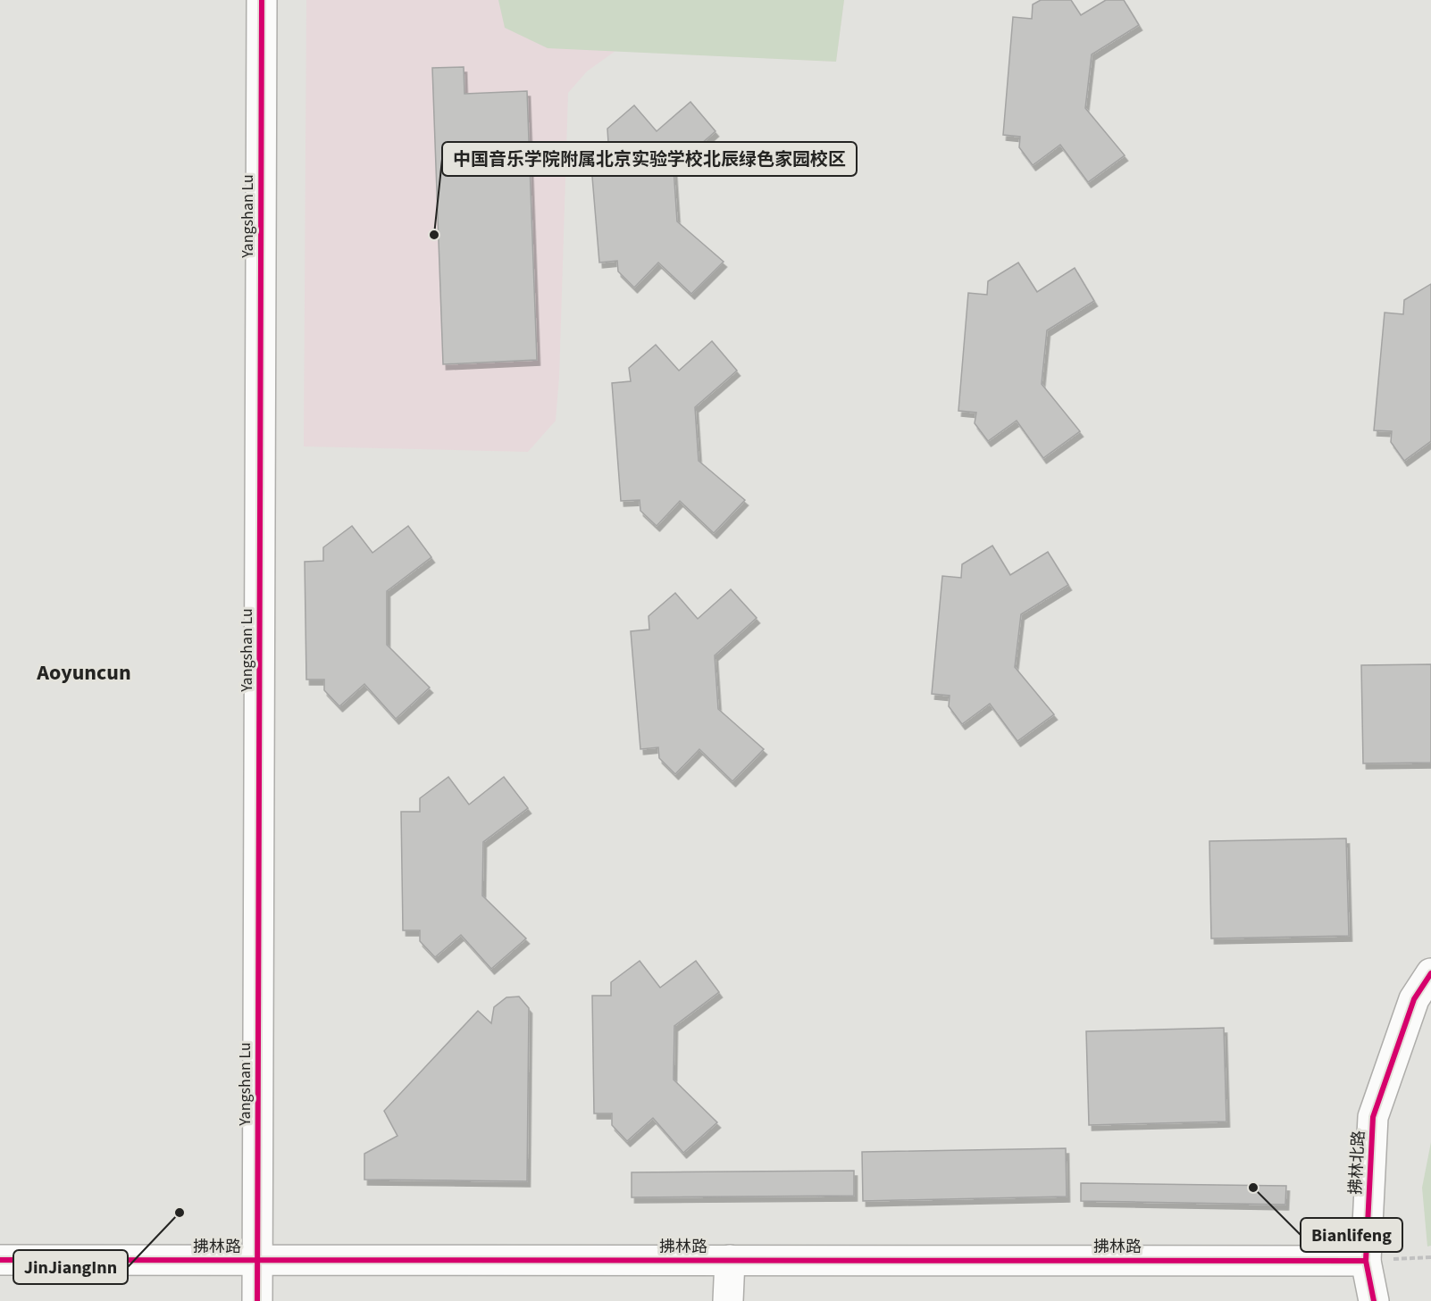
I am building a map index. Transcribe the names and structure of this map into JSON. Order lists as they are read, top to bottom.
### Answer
{
  "streets": {
    "street": ["Yangshan Lu", "拂林北路", "拂林路"]
  },
  "crossings": [
    ["Yangshan Lu", "拂林路"],
    ["拂林北路", "拂林路"]
  ],
  "districts": ["Aoyuncun"],
  "places": ["中国音乐学院附属北京实验学校北辰绿色家园校区", "Bianlifeng", "JinJiangInn"]
}
